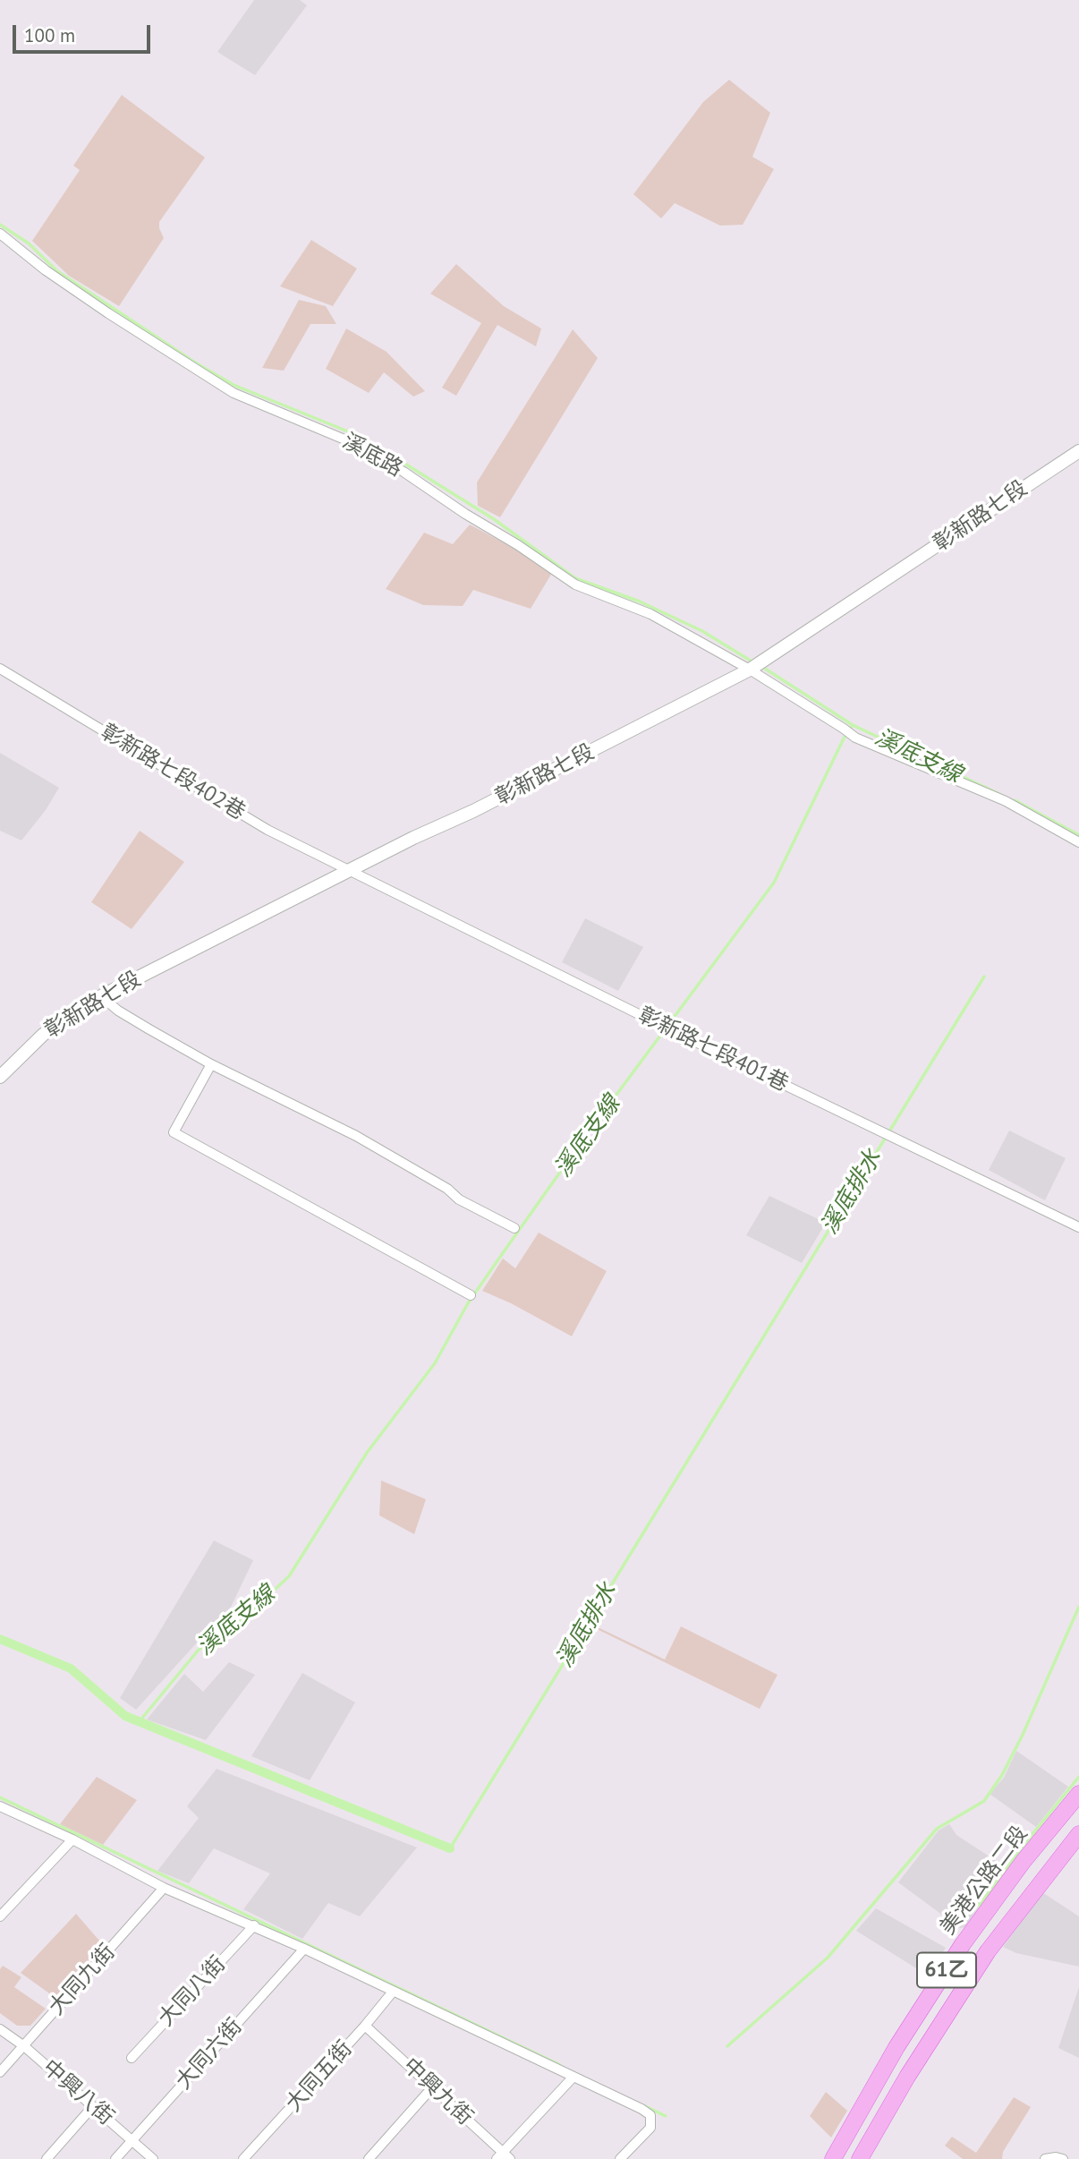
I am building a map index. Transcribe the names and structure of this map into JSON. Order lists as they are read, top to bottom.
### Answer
{
  "streets": {
    "main road": ["美港公路二段", "61乙"],
    "street": [
      "溪底路",
      "彰新路七段",
      "彰新路七段402巷",
      "彰新路七段401巷",
      "大同九街",
      "大同八街",
      "大同六街",
      "大同五街",
      "中興九街",
      "中興八街"
    ]
  },
  "crossings": [
    ["溪底路", "彰新路七段"],
    ["彰新路七段", "彰新路七段402巷"],
    ["彰新路七段", "彰新路七段401巷"],
    ["彰新路七段402巷", "彰新路七段401巷"],
    ["大同九街", "中興八街"],
    ["大同六街", "中興八街"],
    ["大同五街", "中興九街"]
  ],
  "water": ["溪底支線", "溪底排水"],
  "scale_bar": "100 m"
}
